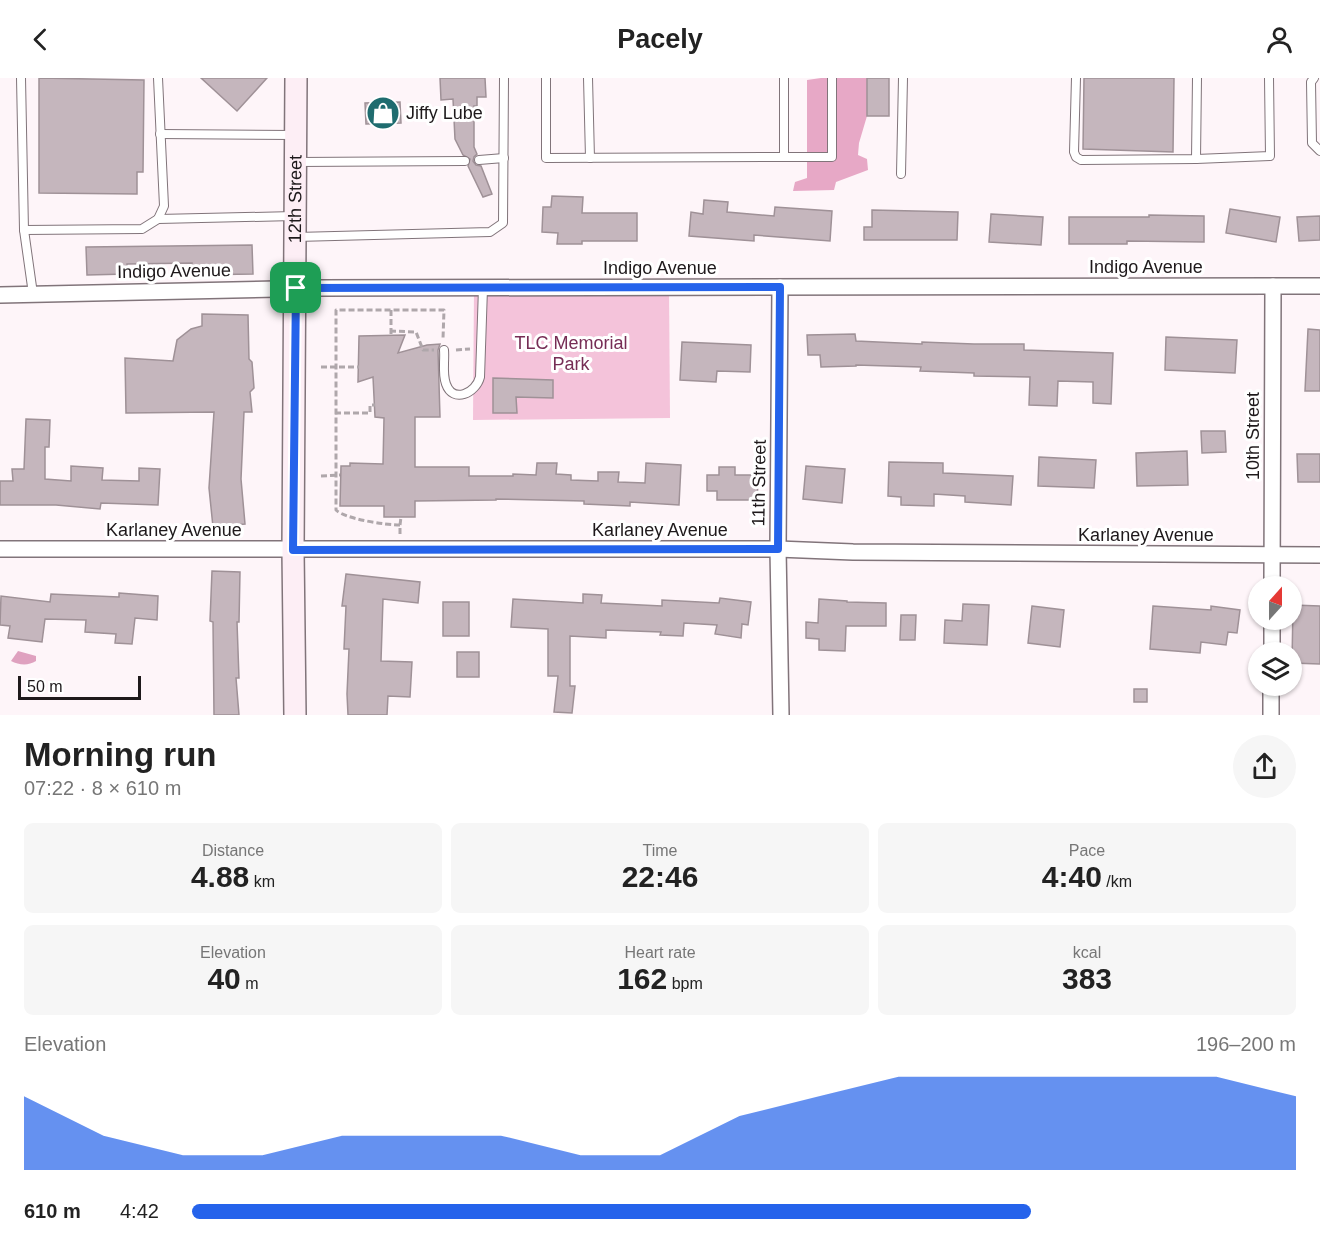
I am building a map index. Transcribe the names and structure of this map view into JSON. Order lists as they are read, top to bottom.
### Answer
{
  "streets": {
    "main road": ["12th Street"],
    "street": [
      "Indigo Avenue",
      "10th Street",
      "11th Street",
      "Karlaney Avenue"
    ]
  },
  "crossings": [
    ["12th Street", "Indigo Avenue"],
    ["12th Street", "Karlaney Avenue"],
    ["Indigo Avenue", "10th Street"],
    ["Indigo Avenue", "11th Street"],
    ["10th Street", "Karlaney Avenue"],
    ["11th Street", "Karlaney Avenue"]
  ],
  "parks": ["TLC Memorial Park"],
  "places": {
    "shop": ["Jiffy Lube"]
  },
  "scale_bar": "50 m",
  "north": "top",
  "page": {
    "header": "Pacely",
    "scale": "50 m",
    "heading": ["Morning run", "07:22 · 8 × 610 m"],
    "stats": [
      ["Distance", "4.88 km"],
      ["Time", "22:46"],
      ["Pace", "4:40 /km"],
      ["Elevation", "40 m"],
      ["Heart rate", "162 bpm"],
      ["kcal", "383"]
    ],
    "chart": ["Elevation", "196–200 m"],
    "list": [
      {
        "name": "610 m",
        "note": "4:42"
      }
    ]
  }
}
